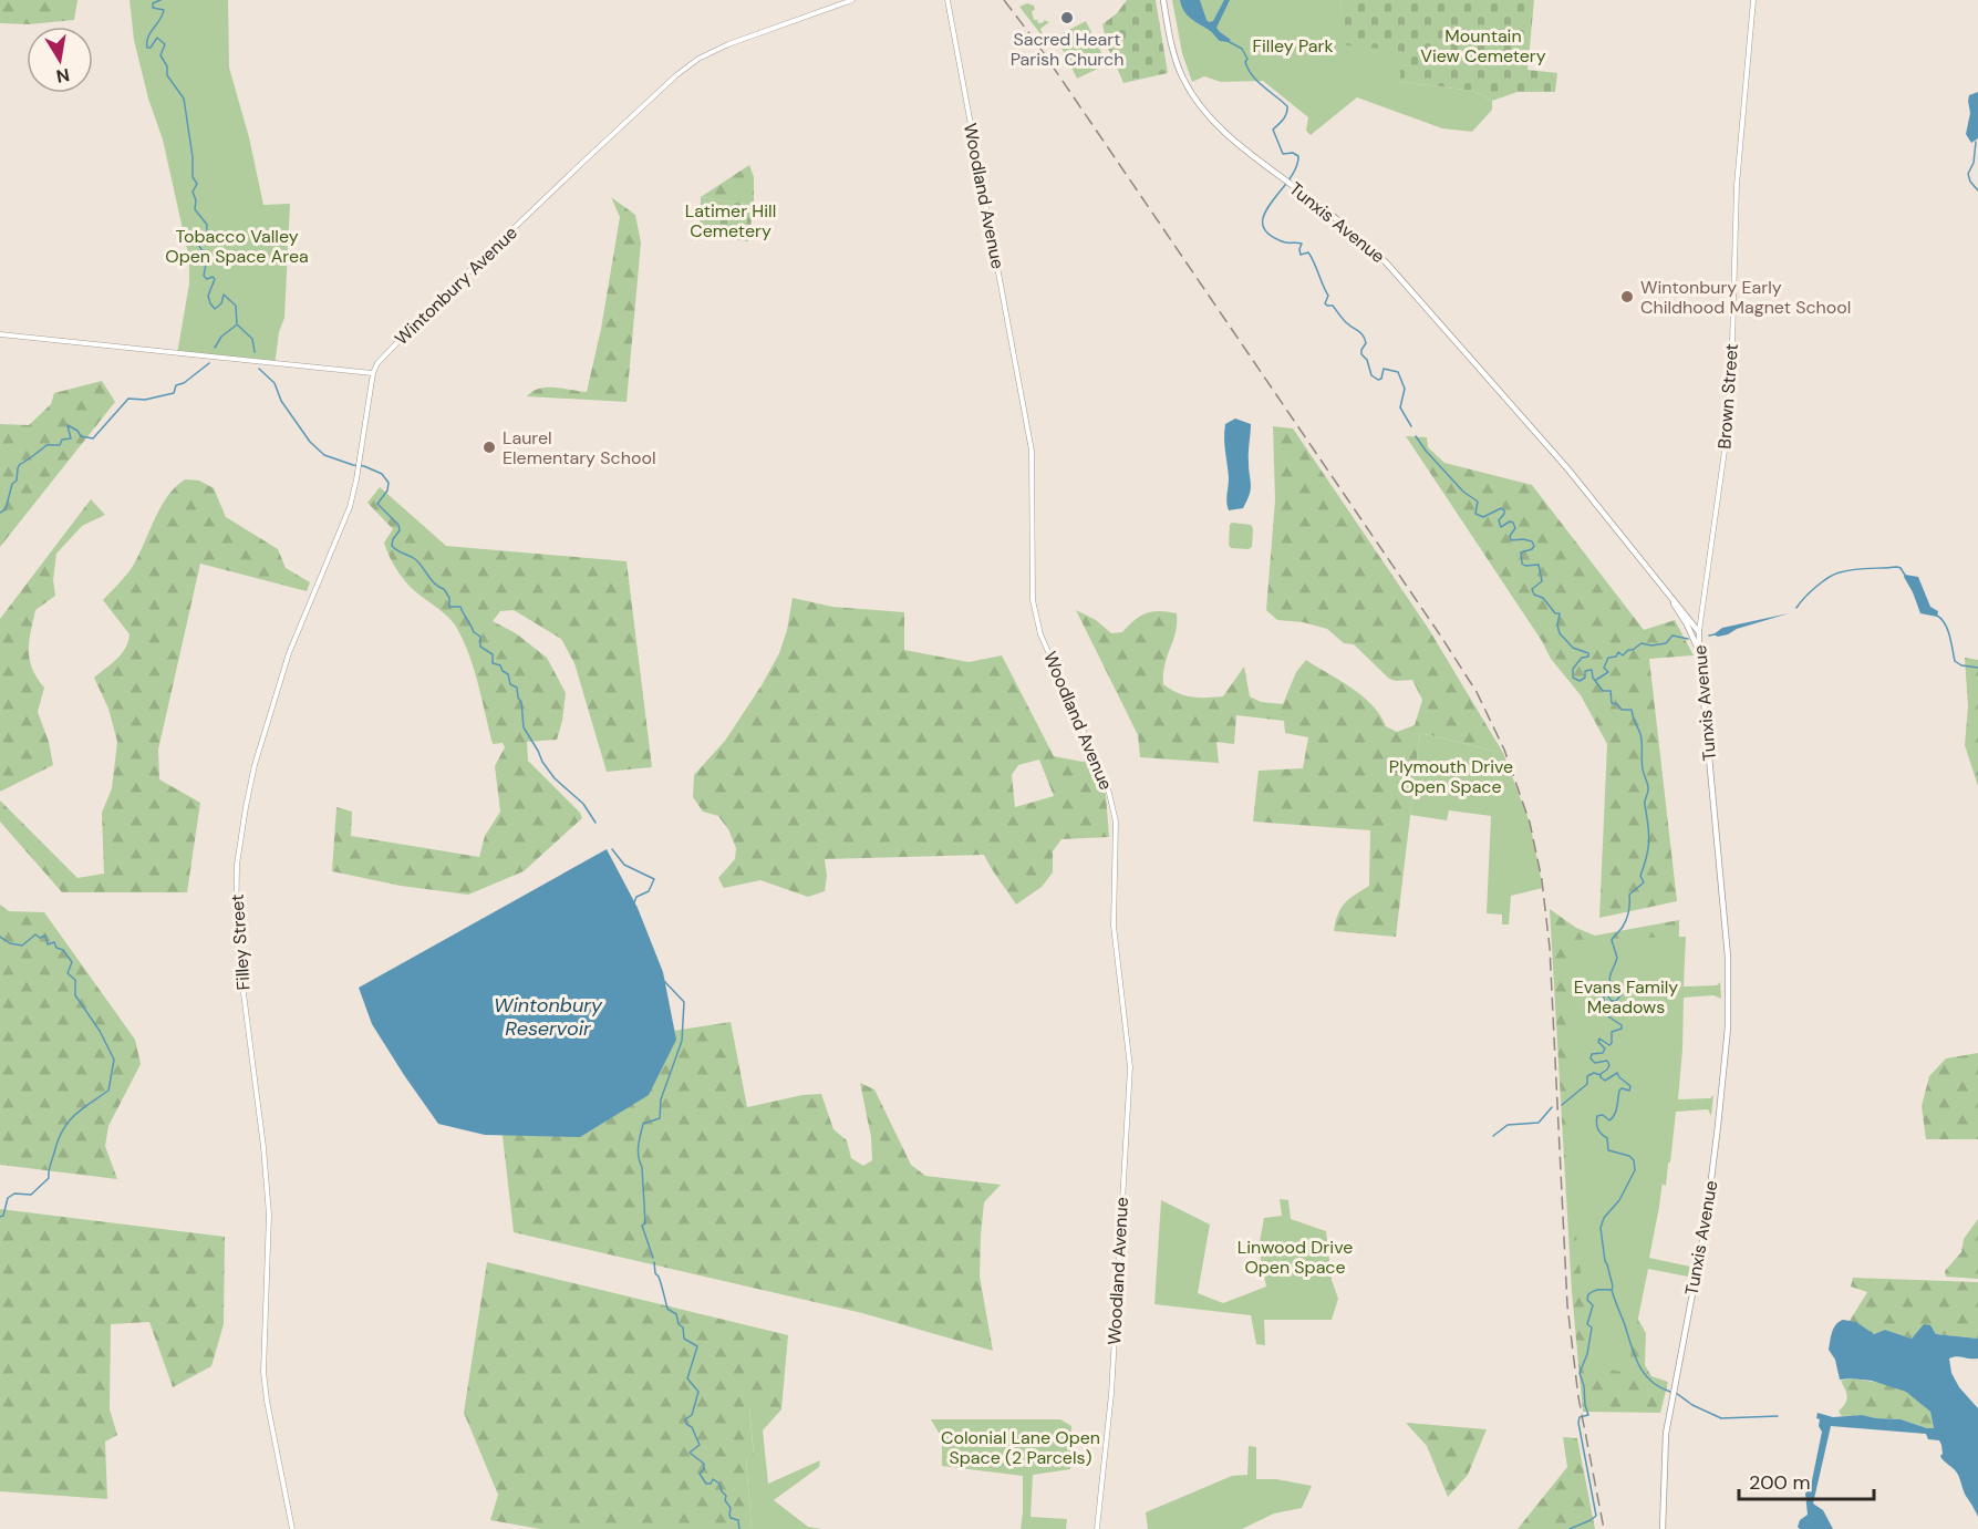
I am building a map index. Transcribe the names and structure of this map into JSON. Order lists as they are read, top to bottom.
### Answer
{
  "streets": {
    "main road": ["Tunxis Avenue"],
    "street": [
      "Woodland Avenue",
      "Wintonbury Avenue",
      "Brown Street",
      "Filley Street"
    ]
  },
  "crossings": [
    ["Tunxis Avenue", "Brown Street"],
    ["Wintonbury Avenue", "Filley Street"]
  ],
  "water": ["Wintonbury Reservoir"],
  "parks": [
    "Mountain View Cemetery",
    "Filley Park",
    "Latimer Hill Cemetery",
    "Tobacco Valley Open Space Area",
    "Plymouth Drive Open Space",
    "Evans Family Meadows",
    "Linwood Drive Open Space",
    "Colonial Lane Open Space (2 Parcels)"
  ],
  "places": ["Sacred Heart Parish Church", "Wintonbury Early Childhood Magnet School", "Laurel Elementary School"],
  "scale_bar": "200 m",
  "north": "bottom"
}
